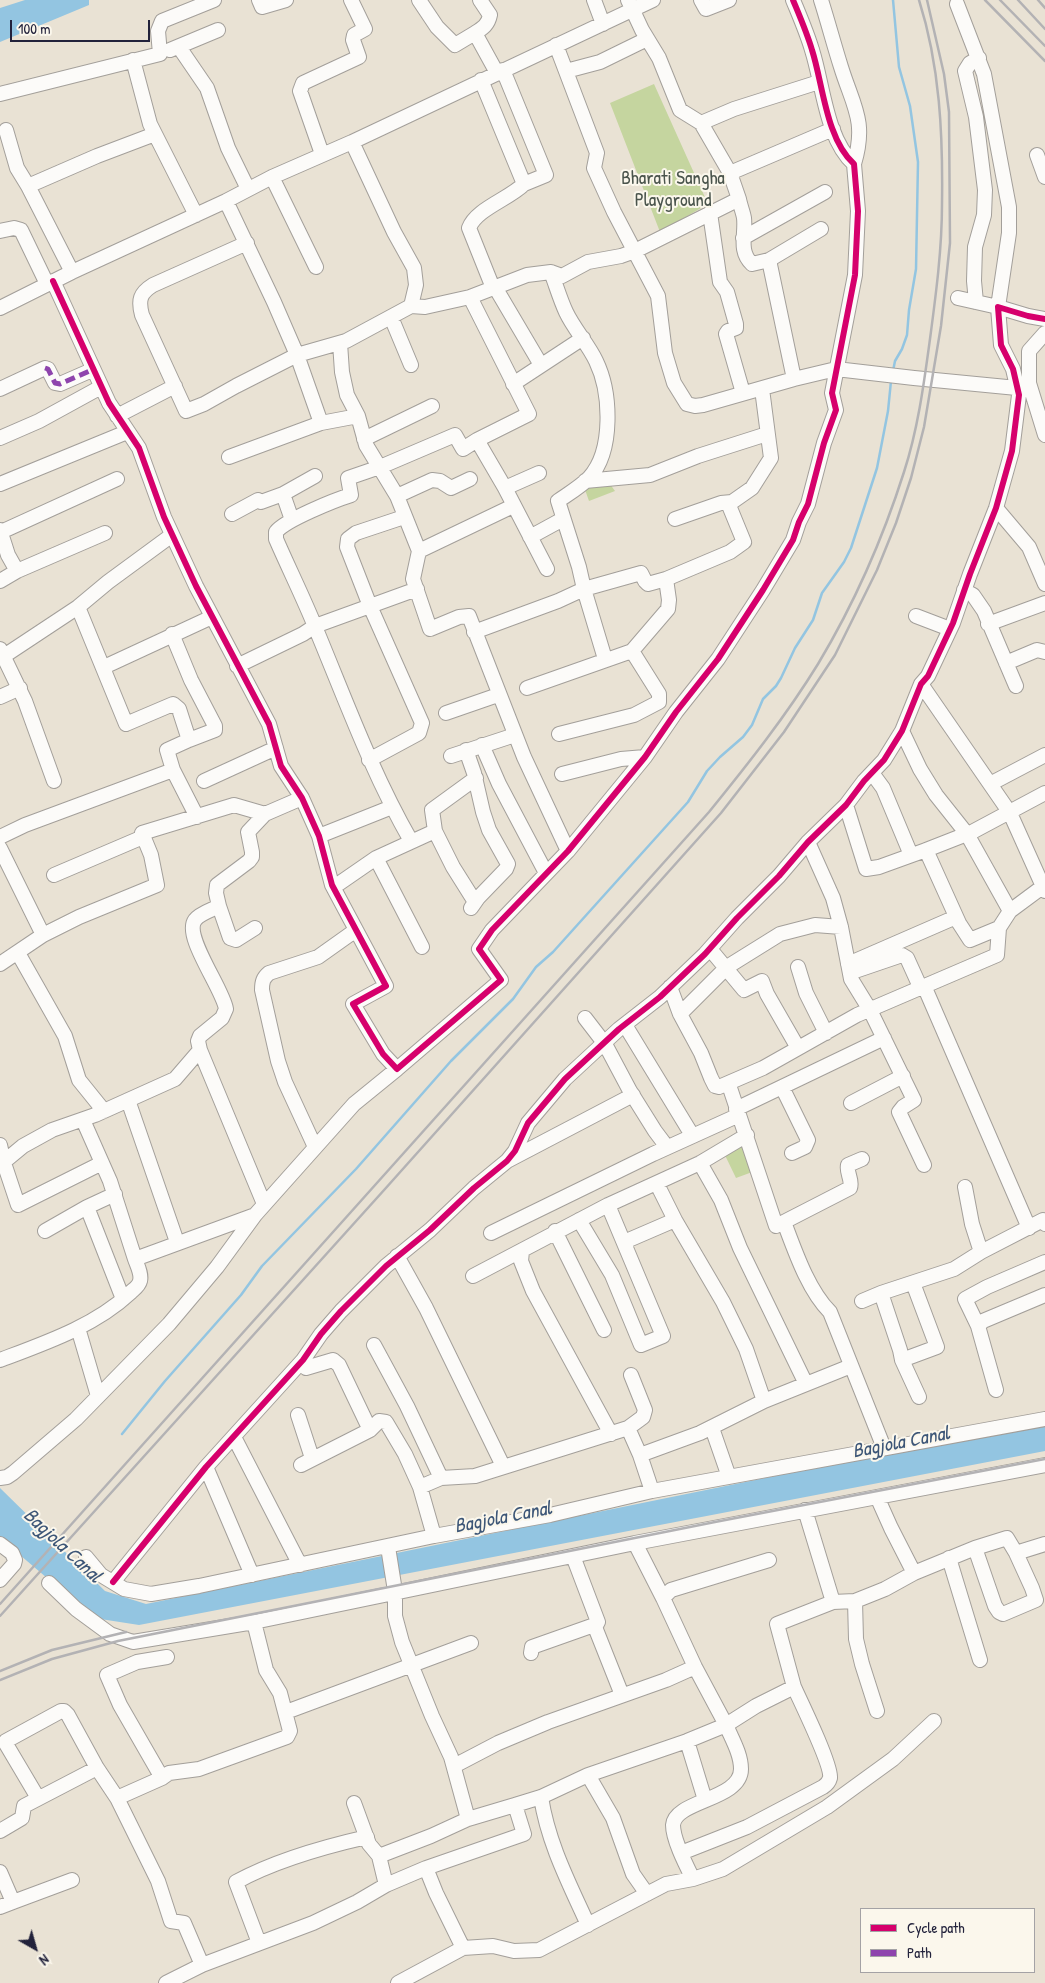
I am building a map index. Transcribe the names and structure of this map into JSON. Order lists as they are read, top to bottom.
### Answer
{
  "water": ["Bagjola Canal"],
  "parks": ["Bharati Sangha Playground"],
  "legend": ["Cycle path", "Path"],
  "scale_bar": "100 m",
  "north": "bottom right"
}
